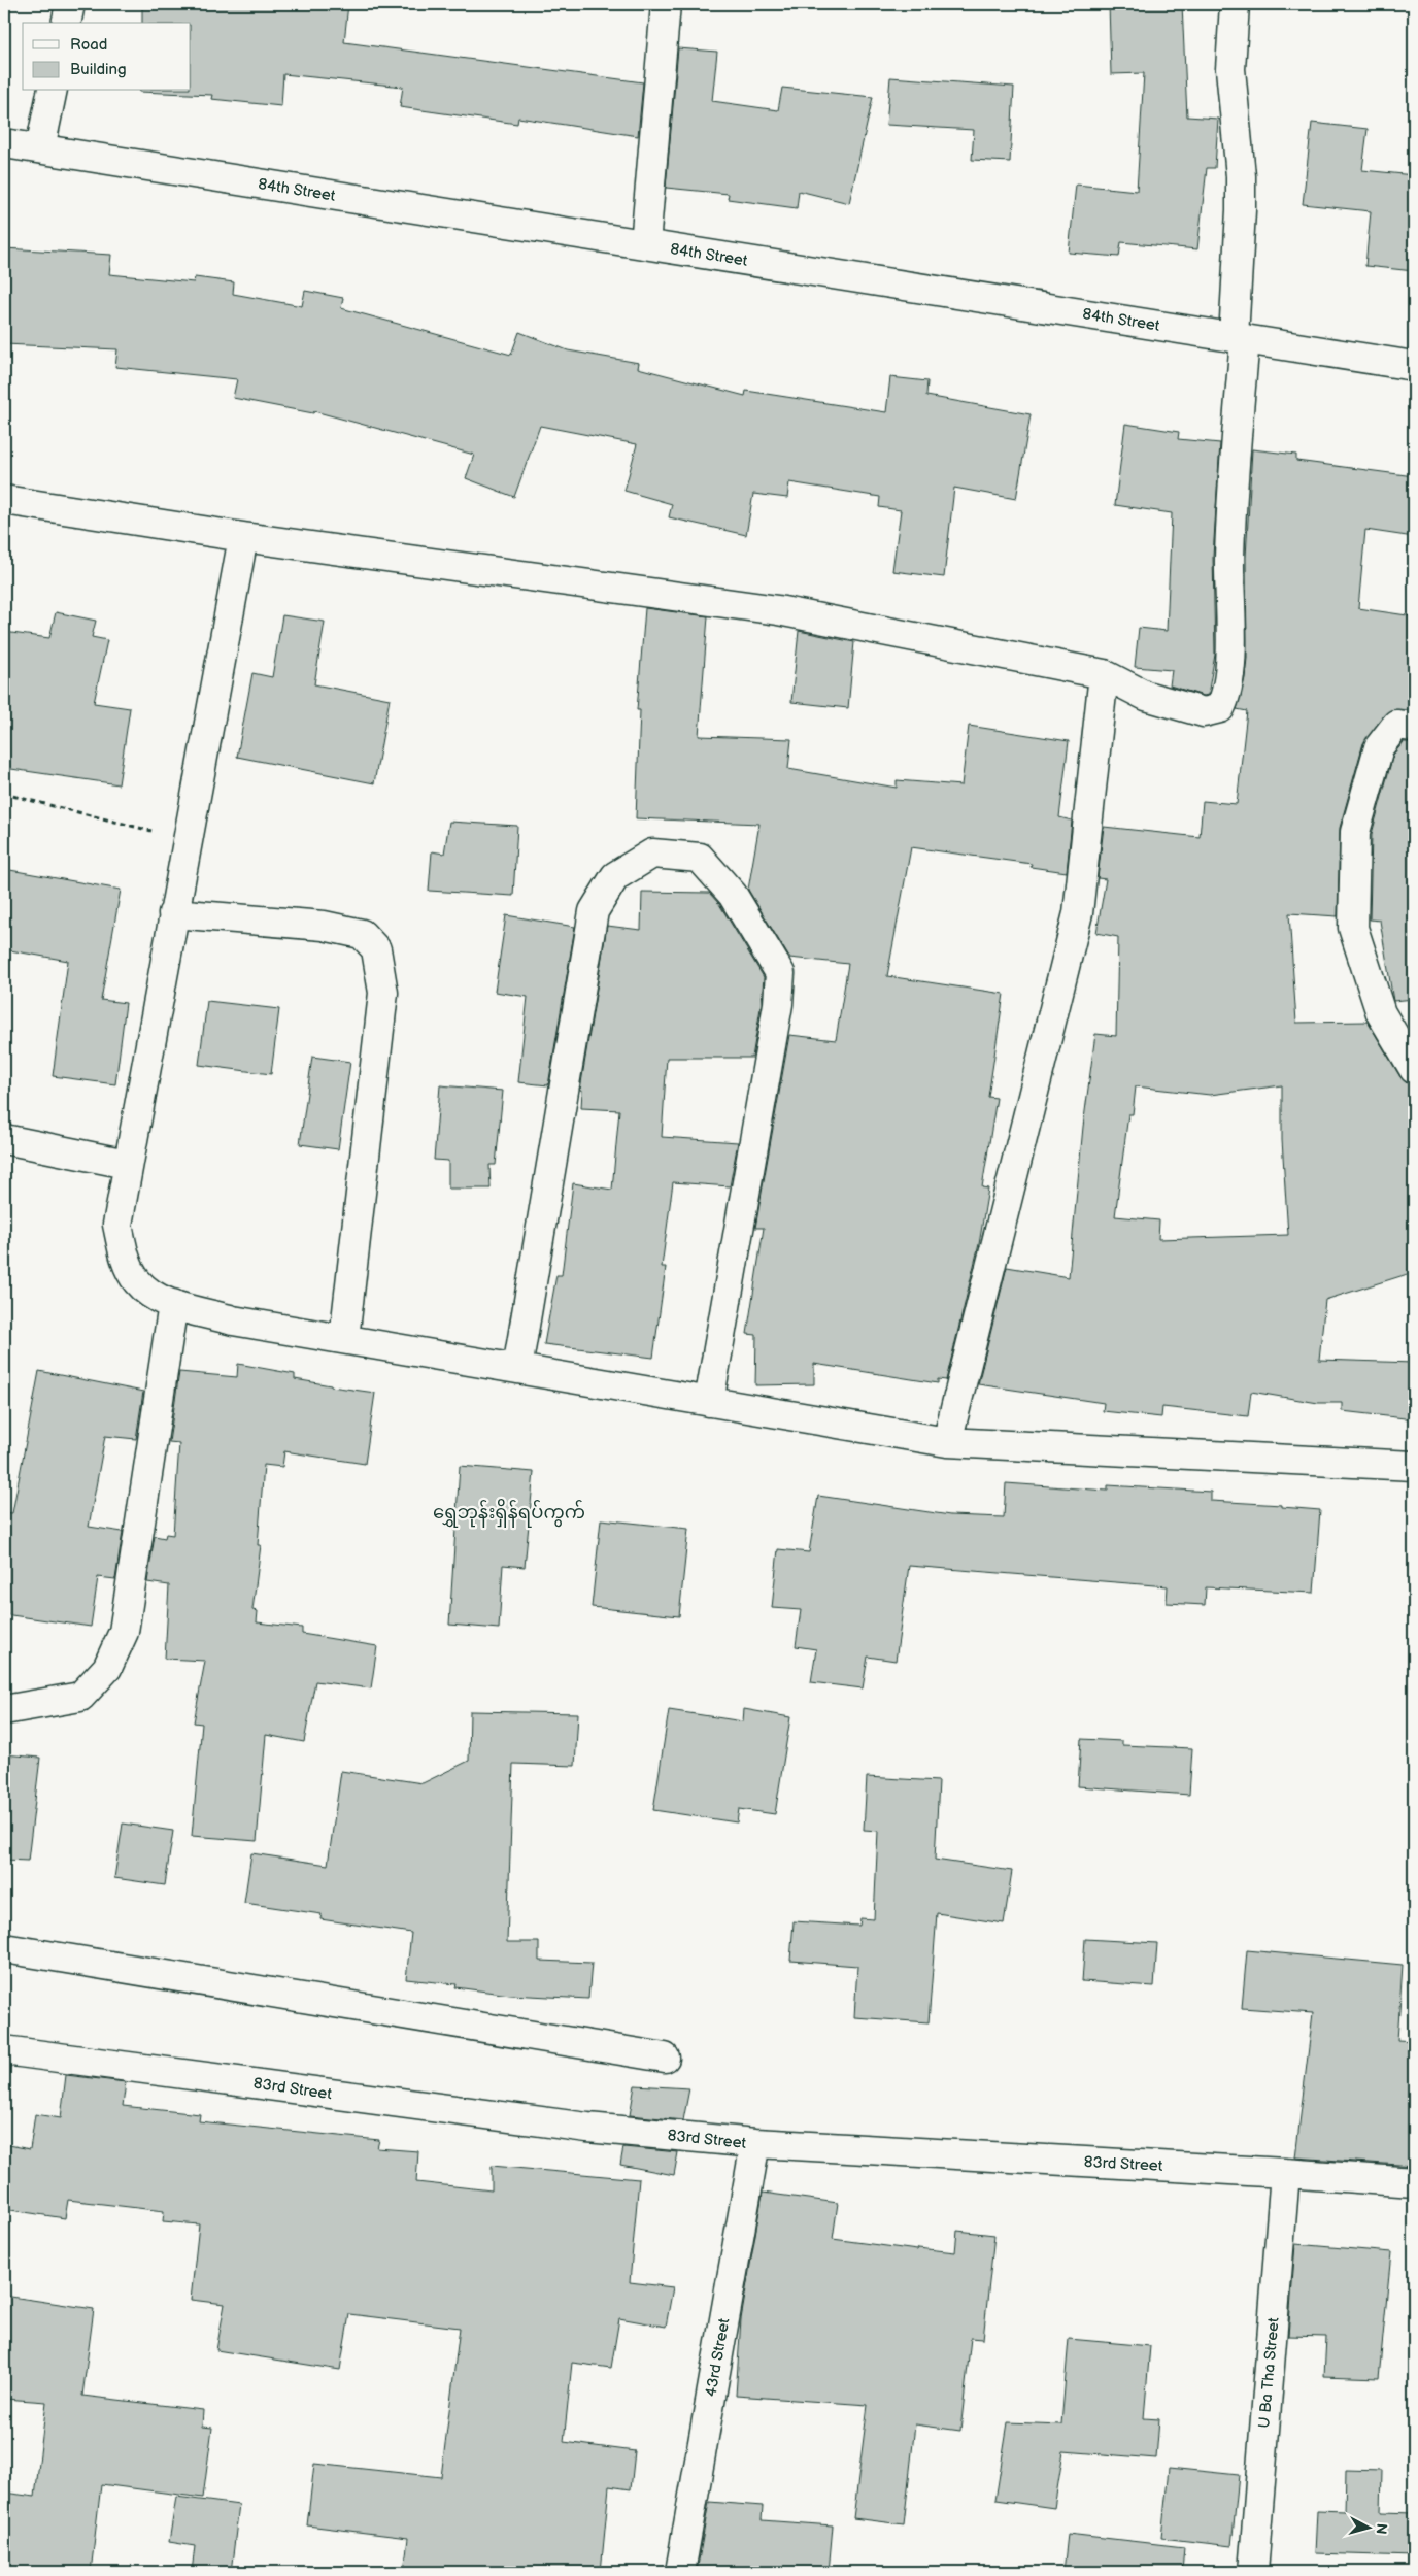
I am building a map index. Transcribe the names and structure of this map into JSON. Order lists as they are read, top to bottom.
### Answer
{
  "streets": {
    "street": [
      "84th Street",
      "83rd Street",
      "43rd Street",
      "U Ba Tha Street"
    ]
  },
  "crossings": [
    ["83rd Street", "43rd Street"],
    ["83rd Street", "U Ba Tha Street"]
  ],
  "districts": ["ရွှေဘုန်းရှိန်ရပ်ကွက်"],
  "legend": ["Road", "Building"],
  "north": "right"
}
